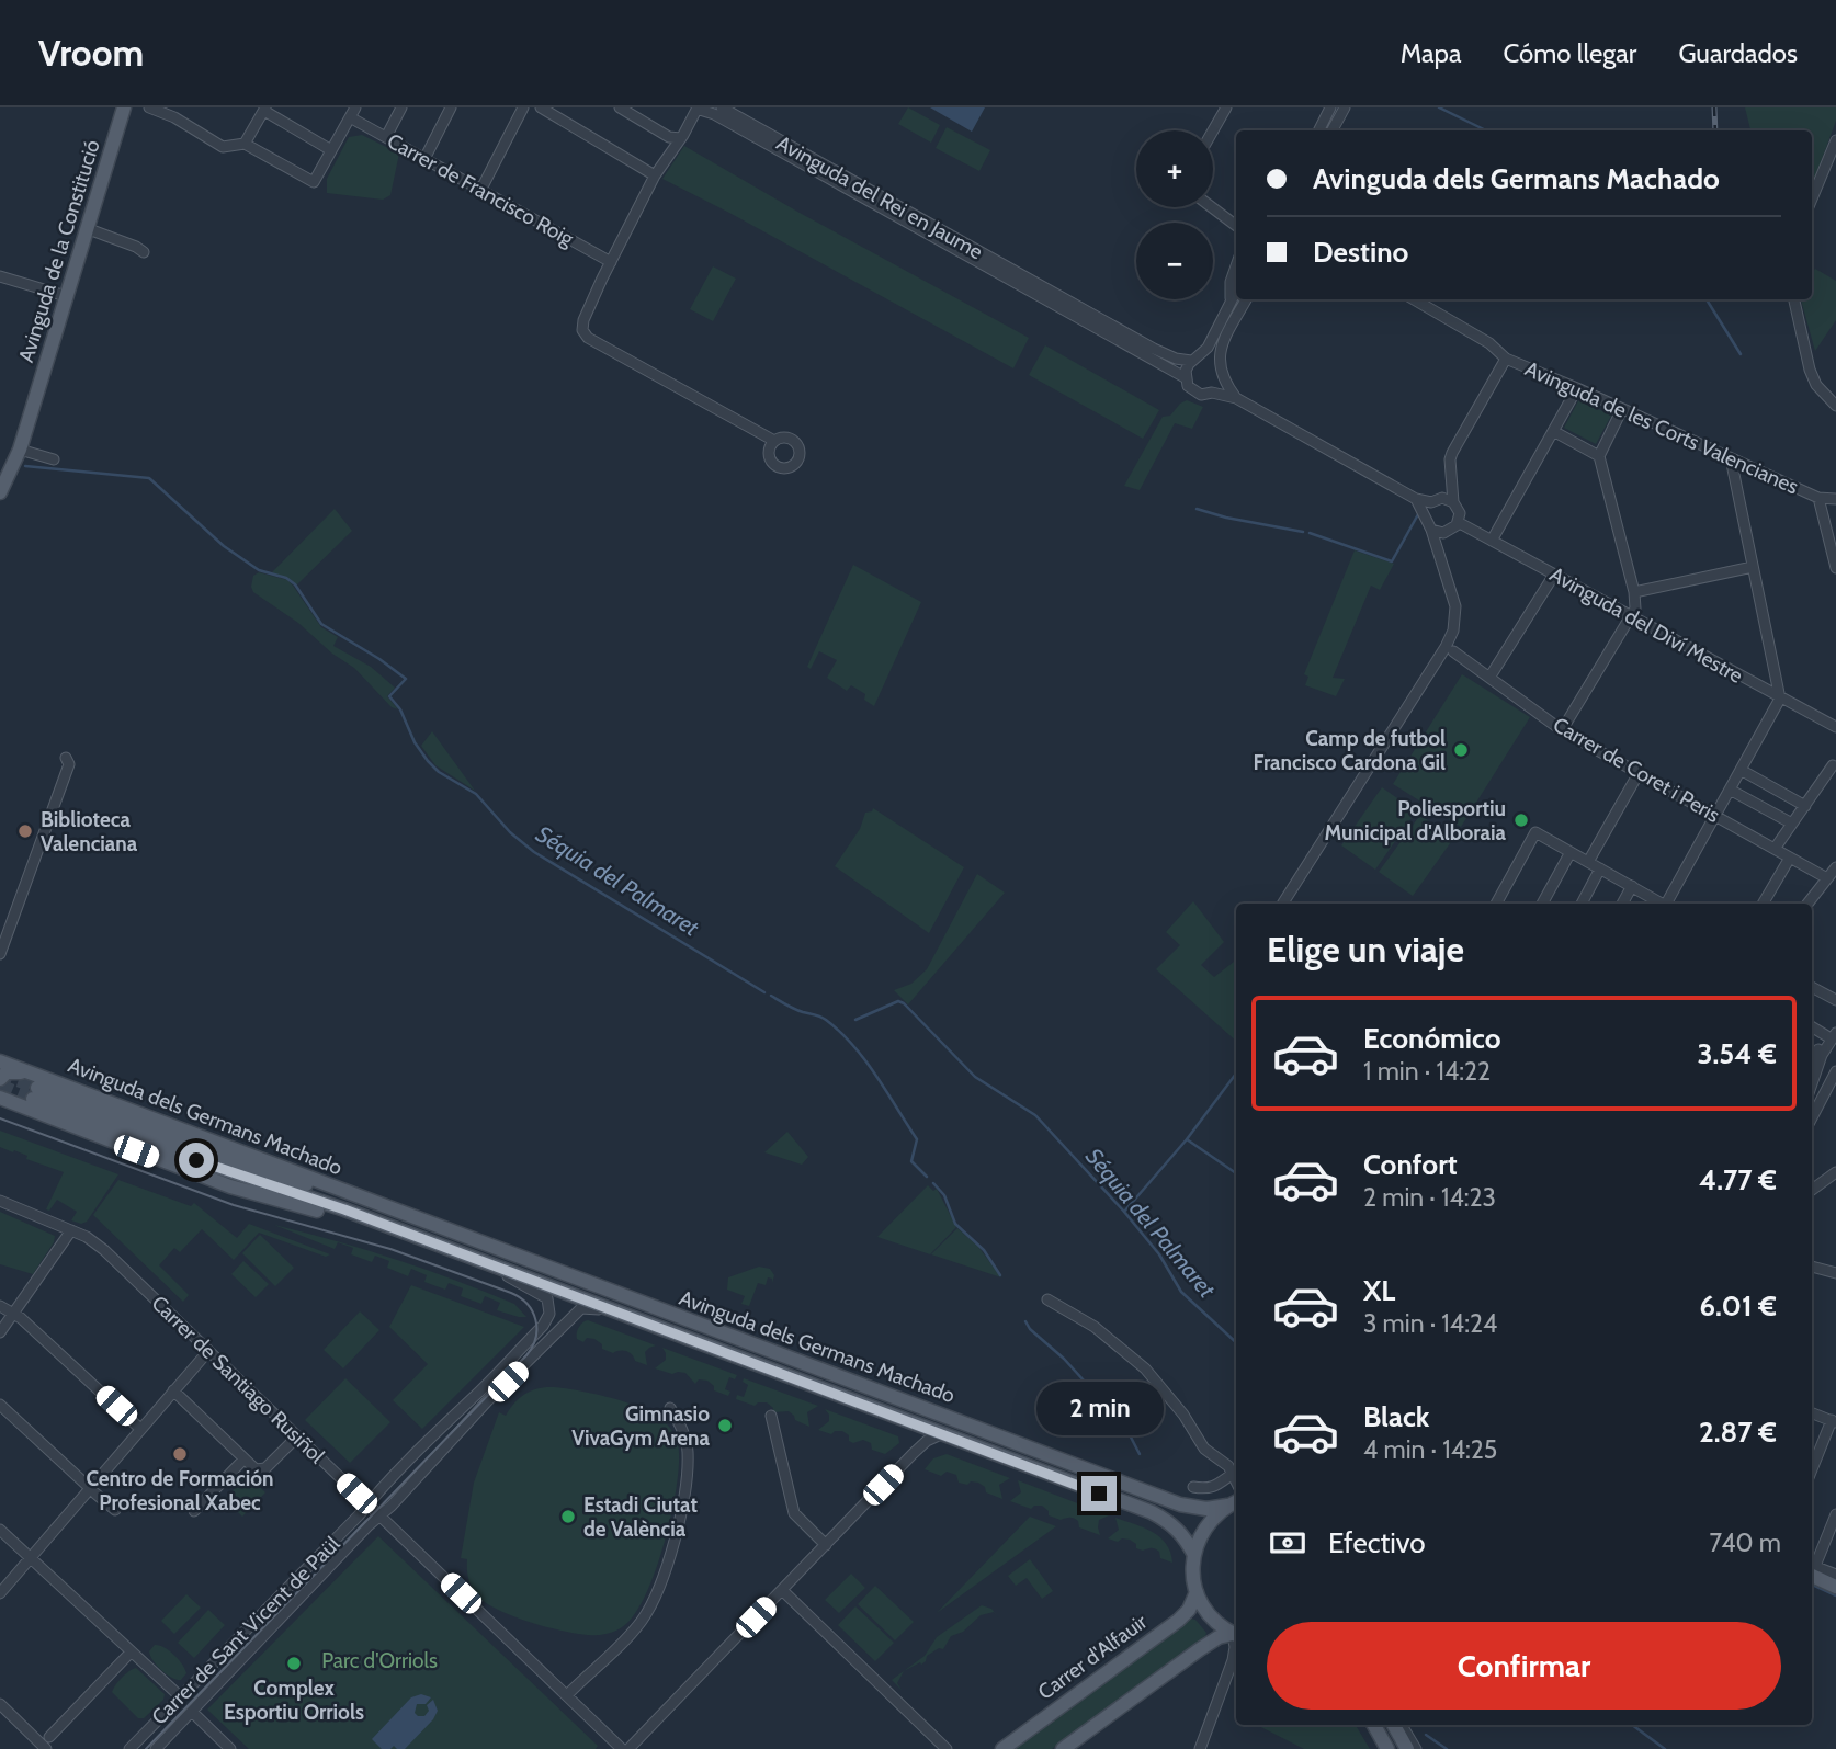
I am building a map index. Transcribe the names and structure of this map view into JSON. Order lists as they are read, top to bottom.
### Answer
{
  "streets": {
    "main road": ["Avinguda de la Constitució", "Avinguda dels Germans Machado", "Carrer d'Alfauir"],
    "street": [
      "Carrer de Francisco Roig",
      "Avinguda del Rei en Jaume",
      "Avinguda de les Corts Valencianes",
      "Avinguda del Diví Mestre",
      "Carrer de Coret i Peris",
      "Carrer de Santiago Rusiñol",
      "Carrer de Sant Vicent de Paül"
    ]
  },
  "crossings": [
    ["Avinguda dels Germans Machado", "Carrer de Sant Vicent de Paül"],
    ["Carrer de Santiago Rusiñol", "Carrer de Sant Vicent de Paül"]
  ],
  "water": ["Séquia del Palmaret"],
  "parks": ["Parc d'Orriols"],
  "places": [
    "Camp de futbol Francisco Cardona Gil",
    "Poliesportiu Municipal d'Alboraia",
    "Biblioteca Valenciana",
    "Gimnasio VivaGym Arena",
    "Centro de Formación Profesional Xabec",
    "Estadi Ciutat de València",
    "Complex Esportiu Orriols"
  ],
  "page": {
    "header": "Vroom",
    "nav": ["Mapa", "Cómo llegar", "Guardados"],
    "map_buttons": ["+", "−"],
    "banner": ["Avinguda dels Germans Machado", "Destino"],
    "heading": "Elige un viaje",
    "list": [
      {
        "name": "Económico",
        "note": "1 min · 14:22",
        "value": "3.54 €"
      },
      {
        "name": "Confort",
        "note": "2 min · 14:23",
        "value": "4.77 €"
      },
      {
        "name": "XL",
        "note": "3 min · 14:24",
        "value": "6.01 €"
      },
      {
        "name": "Black",
        "note": "4 min · 14:25",
        "value": "2.87 €"
      }
    ],
    "bubble": "2 min",
    "pay": ["Efectivo", "740 m"],
    "buttons": "Confirmar"
  }
}
